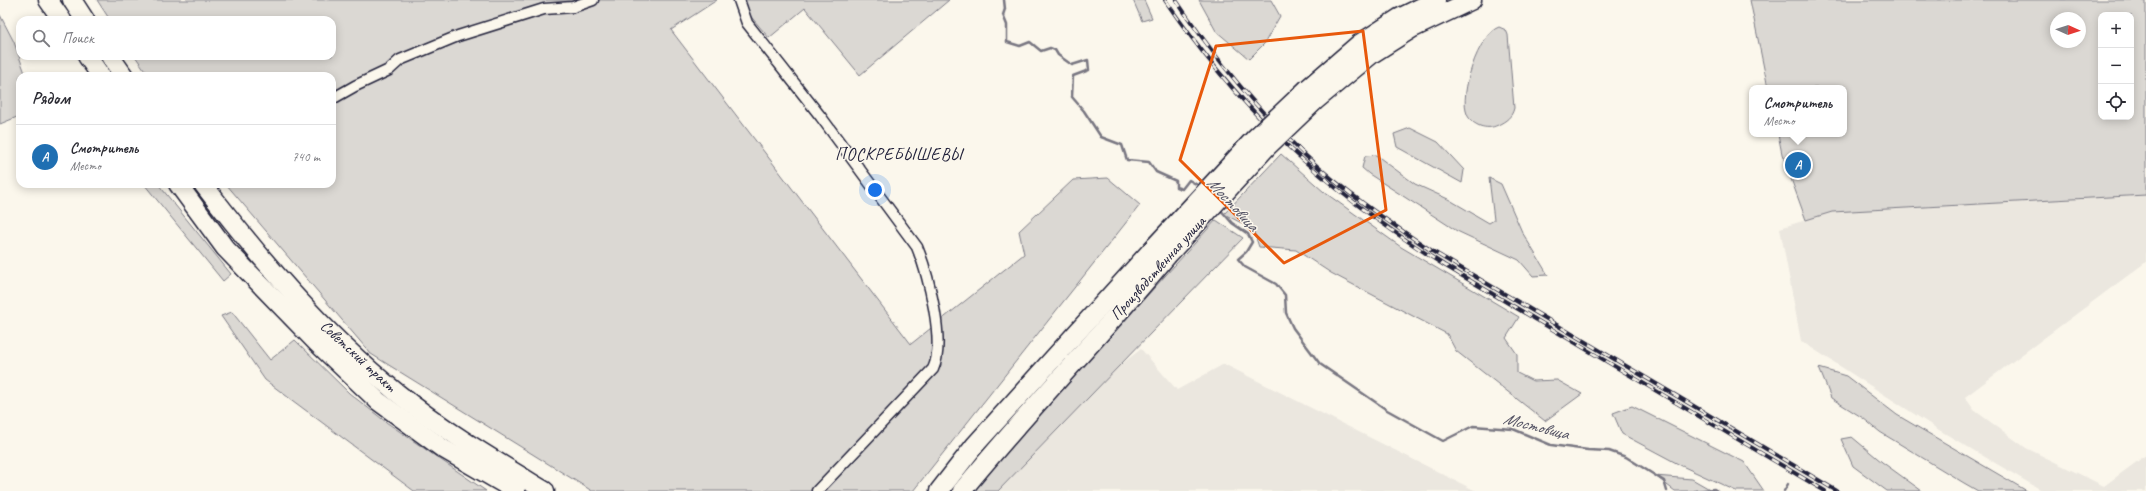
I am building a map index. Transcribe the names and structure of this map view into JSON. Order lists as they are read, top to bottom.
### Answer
{
  "streets": {
    "highway": ["Производственная улица", "Советский тракт"]
  },
  "districts": ["ПОСКРЕБЫШЕВЫ"],
  "water": ["Мостовица"],
  "north": "right",
  "page": {
    "map_buttons": ["+", "−"],
    "search": "Поиск",
    "heading": "Рядом",
    "popup": ["Смотритель", "Место"],
    "list": [
      {
        "mark": "A",
        "name": "Смотритель",
        "note": "Место",
        "value": "740 m"
      }
    ],
    "pins": "A"
  }
}
